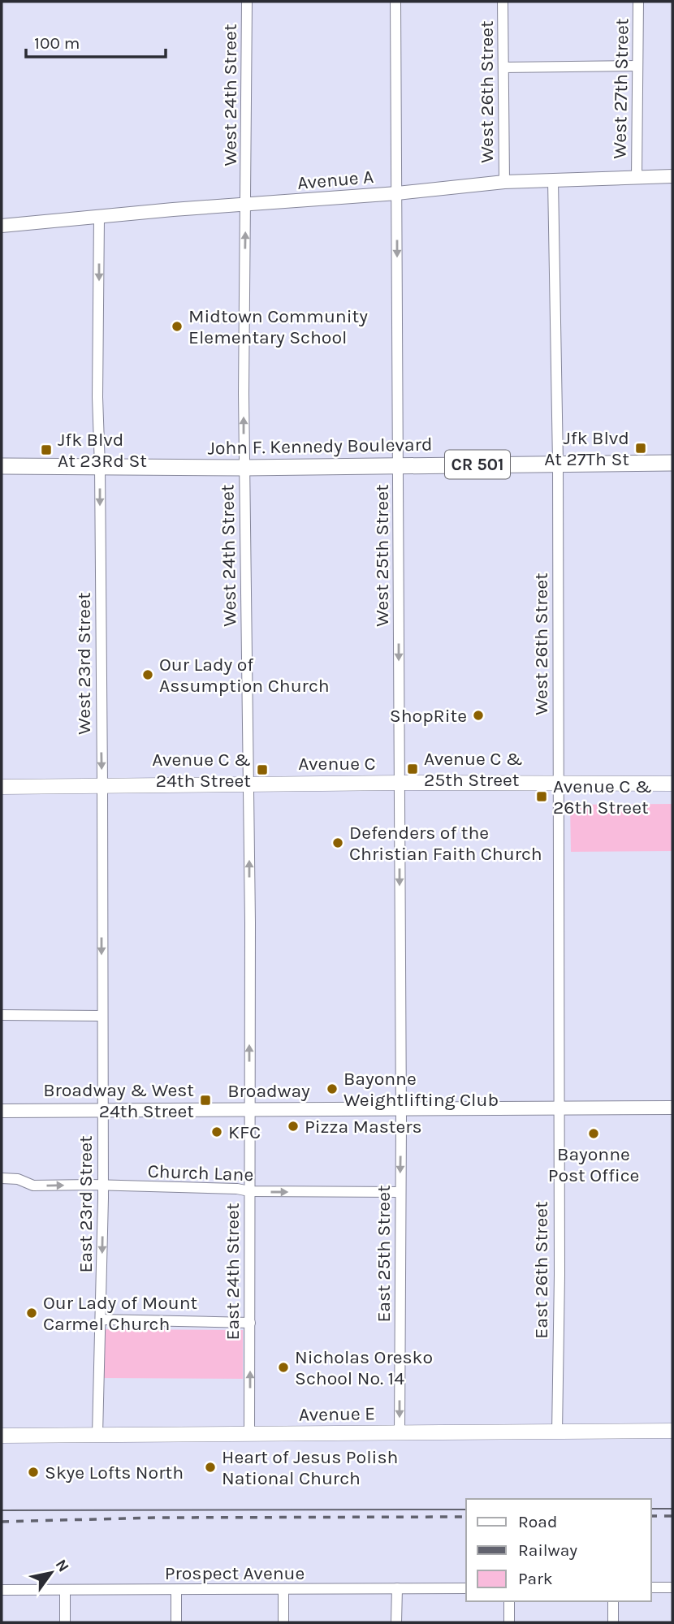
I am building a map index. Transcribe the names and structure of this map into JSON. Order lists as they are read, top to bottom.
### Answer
{
  "streets": {
    "main road": [
      "John F. Kennedy Boulevard",
      "CR 501",
      "Avenue C",
      "Avenue E"
    ],
    "street": [
      "West 27th Street",
      "West 26th Street",
      "West 24th Street",
      "Avenue A",
      "West 25th Street",
      "West 23rd Street",
      "Broadway",
      "Church Lane",
      "East 23rd Street",
      "East 25th Street",
      "East 26th Street",
      "East 24th Street",
      "Prospect Avenue"
    ]
  },
  "crossings": [
    ["West 27th Street", "Avenue A"],
    ["West 26th Street", "Avenue A"],
    ["West 26th Street", "John F. Kennedy Boulevard"],
    ["West 26th Street", "Avenue C"],
    ["West 26th Street", "Broadway"],
    ["West 26th Street", "East 26th Street"],
    ["West 24th Street", "Avenue A"],
    ["West 24th Street", "John F. Kennedy Boulevard"],
    ["West 24th Street", "Avenue C"],
    ["West 24th Street", "Broadway"],
    ["West 24th Street", "East 24th Street"],
    ["Avenue A", "West 25th Street"],
    ["Avenue A", "West 23rd Street"],
    ["John F. Kennedy Boulevard", "West 25th Street"],
    ["John F. Kennedy Boulevard", "West 23rd Street"],
    ["West 25th Street", "Avenue C"],
    ["West 25th Street", "Broadway"],
    ["West 25th Street", "East 25th Street"],
    ["West 23rd Street", "Avenue C"],
    ["West 23rd Street", "Broadway"],
    ["West 23rd Street", "East 23rd Street"],
    ["Broadway", "East 23rd Street"],
    ["Broadway", "East 25th Street"],
    ["Broadway", "East 26th Street"],
    ["Broadway", "East 24th Street"],
    ["Church Lane", "East 23rd Street"],
    ["Church Lane", "East 25th Street"],
    ["Church Lane", "East 24th Street"],
    ["East 23rd Street", "Avenue E"],
    ["East 25th Street", "Avenue E"],
    ["East 26th Street", "Avenue E"],
    ["East 24th Street", "Avenue E"]
  ],
  "one_way": [
    "West 24th Street",
    "West 25th Street",
    "West 23rd Street",
    "Church Lane",
    "East 23rd Street",
    "East 25th Street"
  ],
  "places": {
    "other": [
      "Midtown Community Elementary School",
      "Our Lady of Assumption Church",
      "ShopRite",
      "Defenders of the Christian Faith Church",
      "Bayonne Weightlifting Club",
      "Pizza Masters",
      "KFC",
      "Bayonne Post Office",
      "Our Lady of Mount Carmel Church",
      "Nicholas Oresko School No. 14",
      "Heart of Jesus Polish National Church",
      "Skye Lofts North"
    ],
    "transit": [
      "Jfk Blvd At 27Th St",
      "Jfk Blvd At 23Rd St",
      "Avenue C & 25th Street",
      "Avenue C & 24th Street",
      "Avenue C & 26th Street",
      "Broadway & West 24th Street"
    ]
  },
  "legend": ["Road", "Railway", "Park"],
  "scale_bar": "100 m",
  "north": "top right"
}
